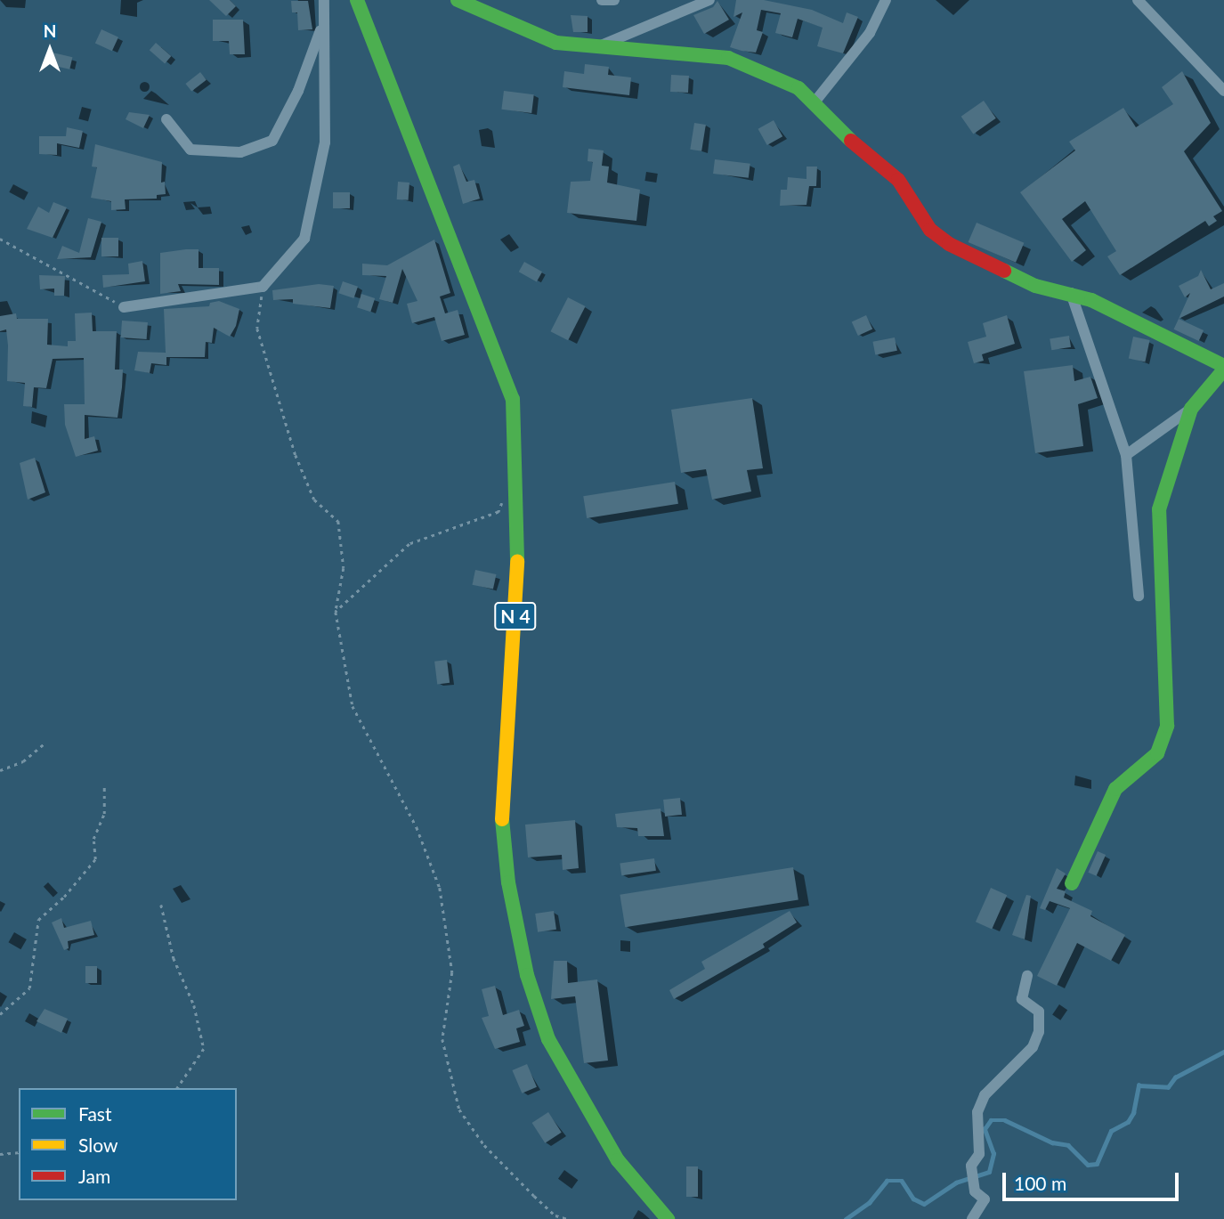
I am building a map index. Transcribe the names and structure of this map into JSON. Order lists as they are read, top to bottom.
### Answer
{
  "streets": {
    "street": ["N 4"]
  },
  "legend": ["Fast", "Slow", "Jam"],
  "scale_bar": "100 m",
  "north": "top"
}
